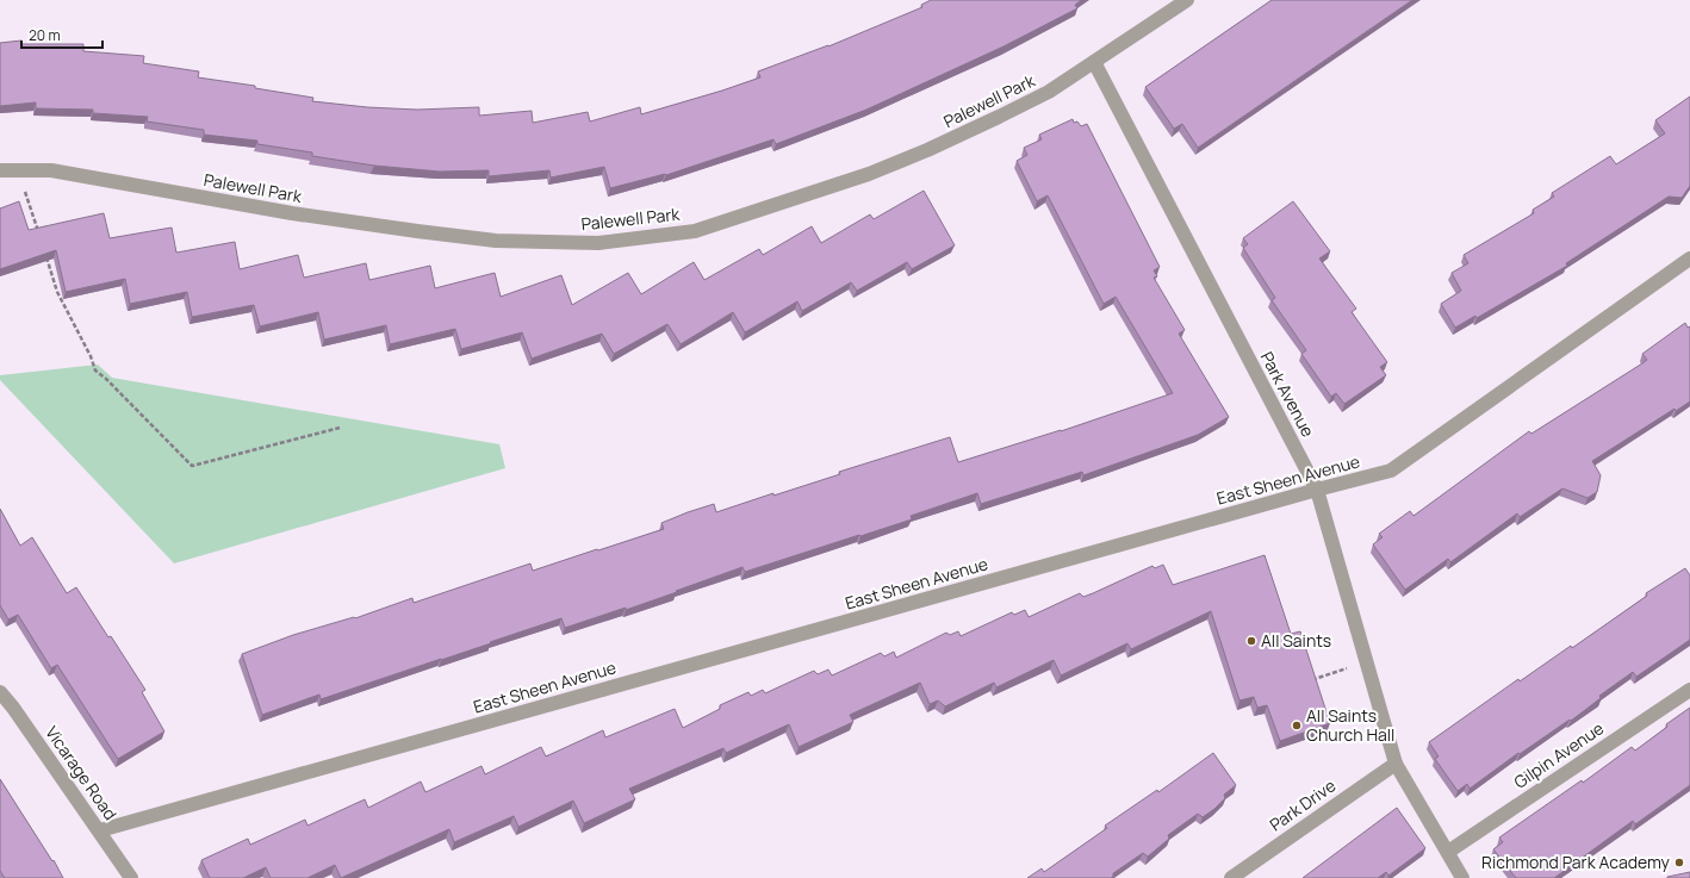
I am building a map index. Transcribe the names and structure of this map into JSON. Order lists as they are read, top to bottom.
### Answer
{
  "streets": {
    "street": [
      "Palewell Park",
      "Park Avenue",
      "East Sheen Avenue",
      "Gilpin Avenue",
      "Vicarage Road",
      "Park Drive"
    ]
  },
  "crossings": [
    ["Palewell Park", "Park Avenue"],
    ["Park Avenue", "East Sheen Avenue"],
    ["Park Avenue", "Gilpin Avenue"],
    ["Park Avenue", "Park Drive"],
    ["East Sheen Avenue", "Vicarage Road"]
  ],
  "places": ["All Saints", "All Saints Church Hall", "Richmond Park Academy"],
  "scale_bar": "20 m"
}
